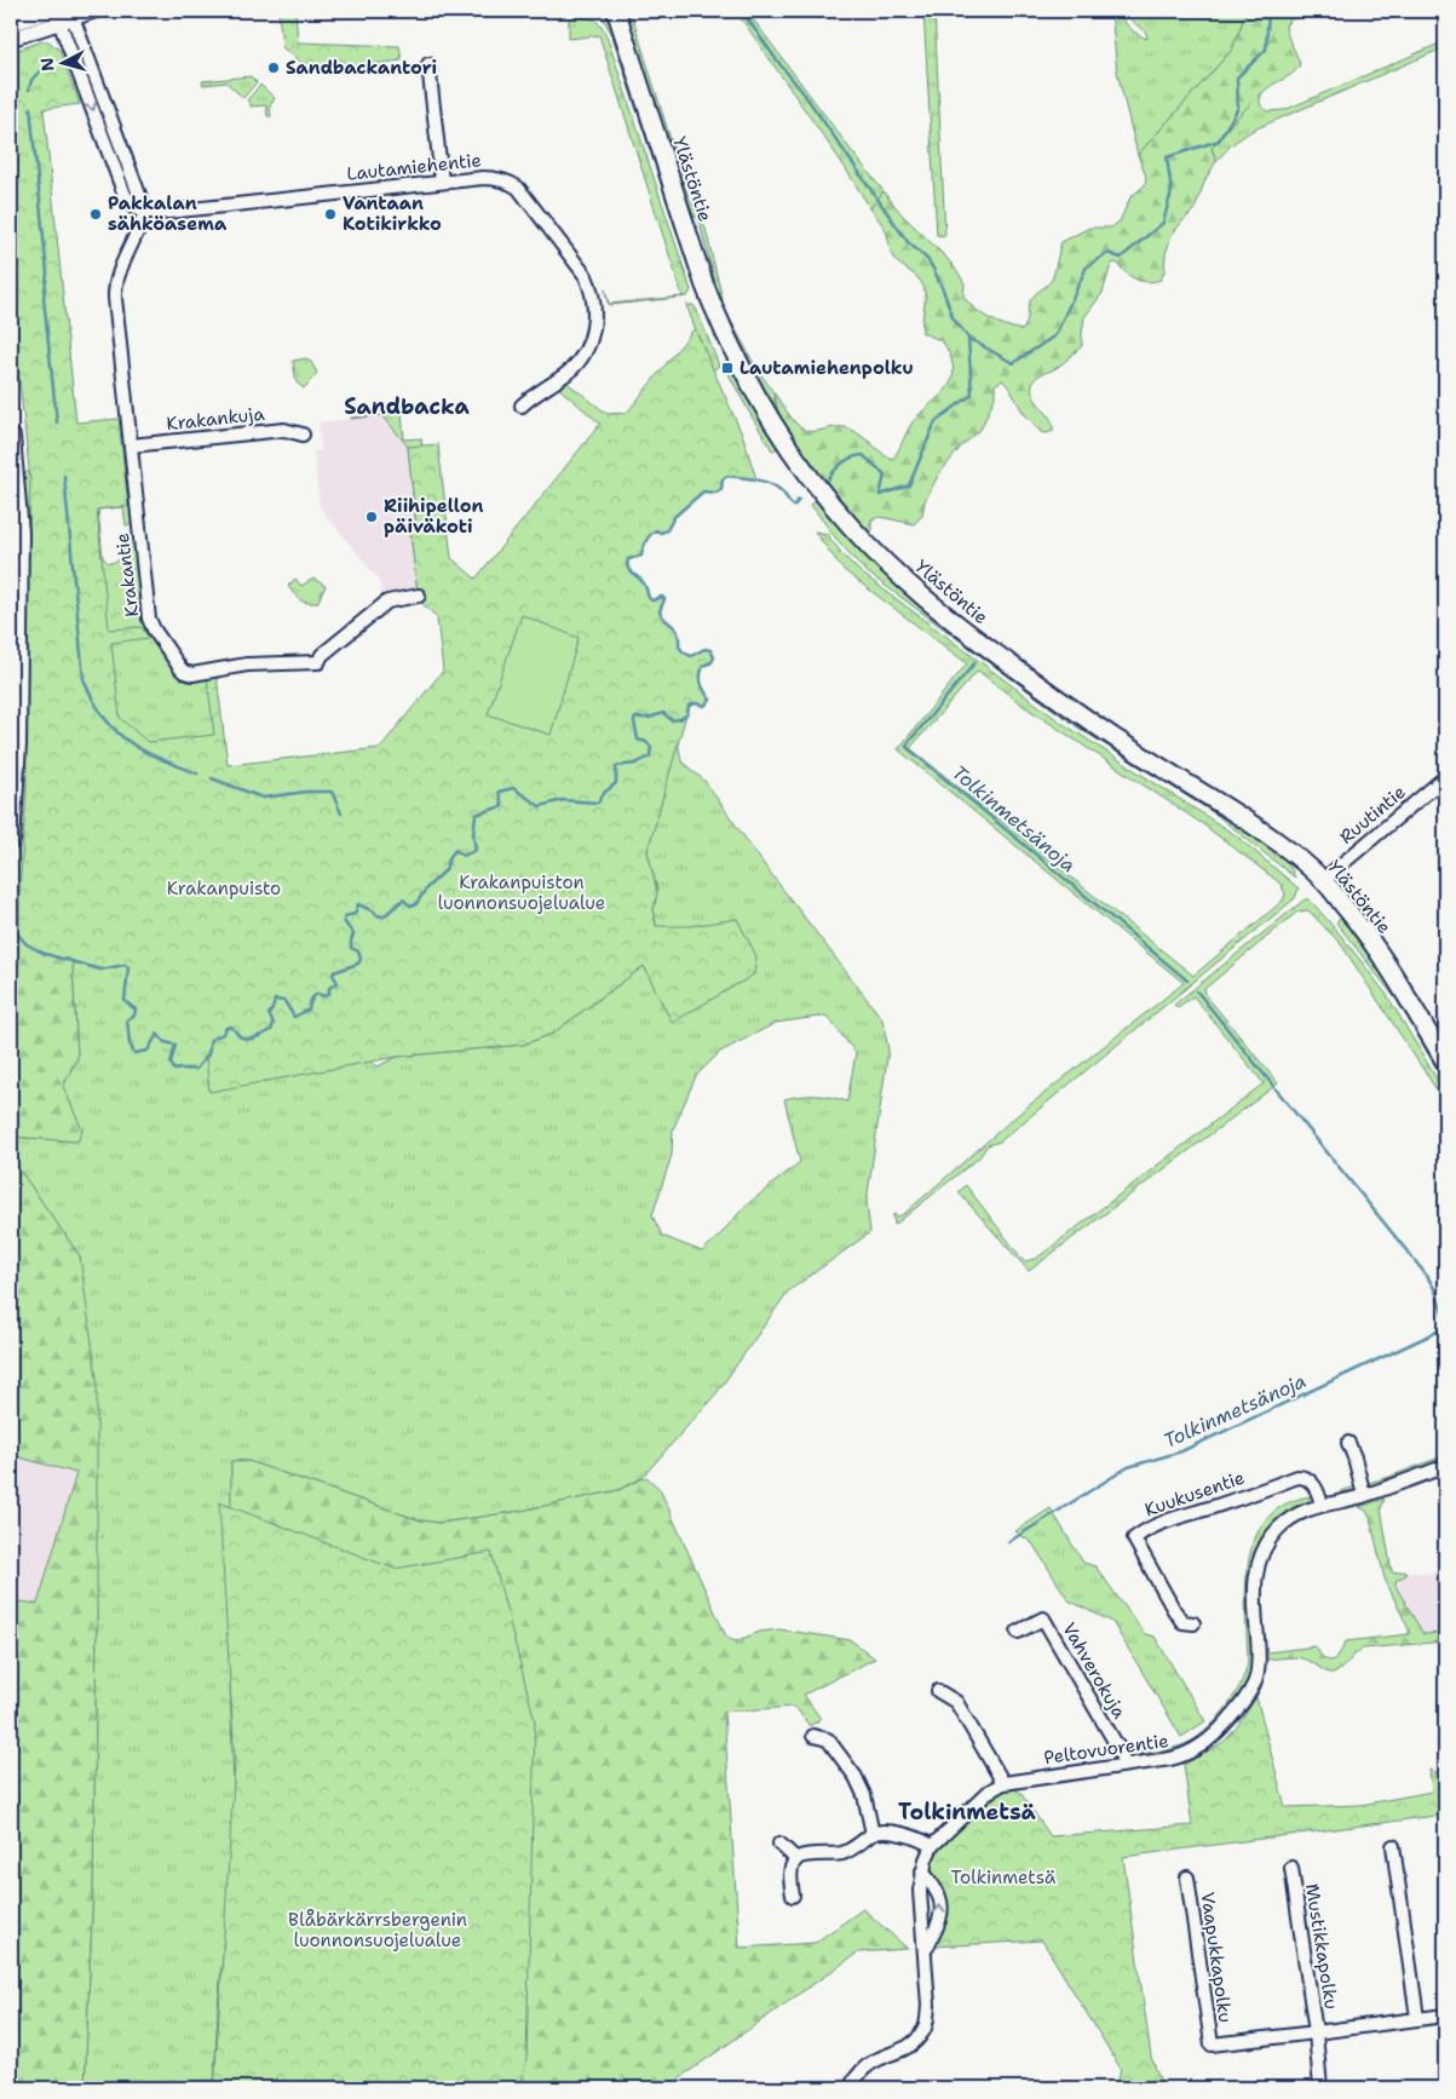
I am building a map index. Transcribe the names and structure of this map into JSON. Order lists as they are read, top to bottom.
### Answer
{
  "streets": {
    "main road": ["Ylästöntie"],
    "street": [
      "Lautamiehentie",
      "Krakankuja",
      "Krakantie",
      "Ruutintie",
      "Kuukusentie",
      "Vahverokuja",
      "Peltovuorentie",
      "Mustikkapolku",
      "Vaapukkapolku"
    ]
  },
  "crossings": [
    ["Lautamiehentie", "Krakantie"],
    ["Ylästöntie", "Ruutintie"],
    ["Krakankuja", "Krakantie"],
    ["Kuukusentie", "Peltovuorentie"],
    ["Vahverokuja", "Peltovuorentie"],
    ["Mustikkapolku", "Vaapukkapolku"]
  ],
  "districts": ["Sandbacka", "Tolkinmetsä"],
  "water": ["Tolkinmetsänoja"],
  "parks": [
    "Krakanpuiston luonnonsuojelualue",
    "Krakanpuisto",
    "Tolkinmetsä",
    "Blåbärkärrsbergenin luonnonsuojelualue"
  ],
  "places": {
    "other": [
      "Sandbackantori",
      "Pakkalan sähköasema",
      "Vantaan Kotikirkko",
      "Riihipellon päiväkoti"
    ],
    "transit": ["Lautamiehenpolku"]
  },
  "north": "left"
}
